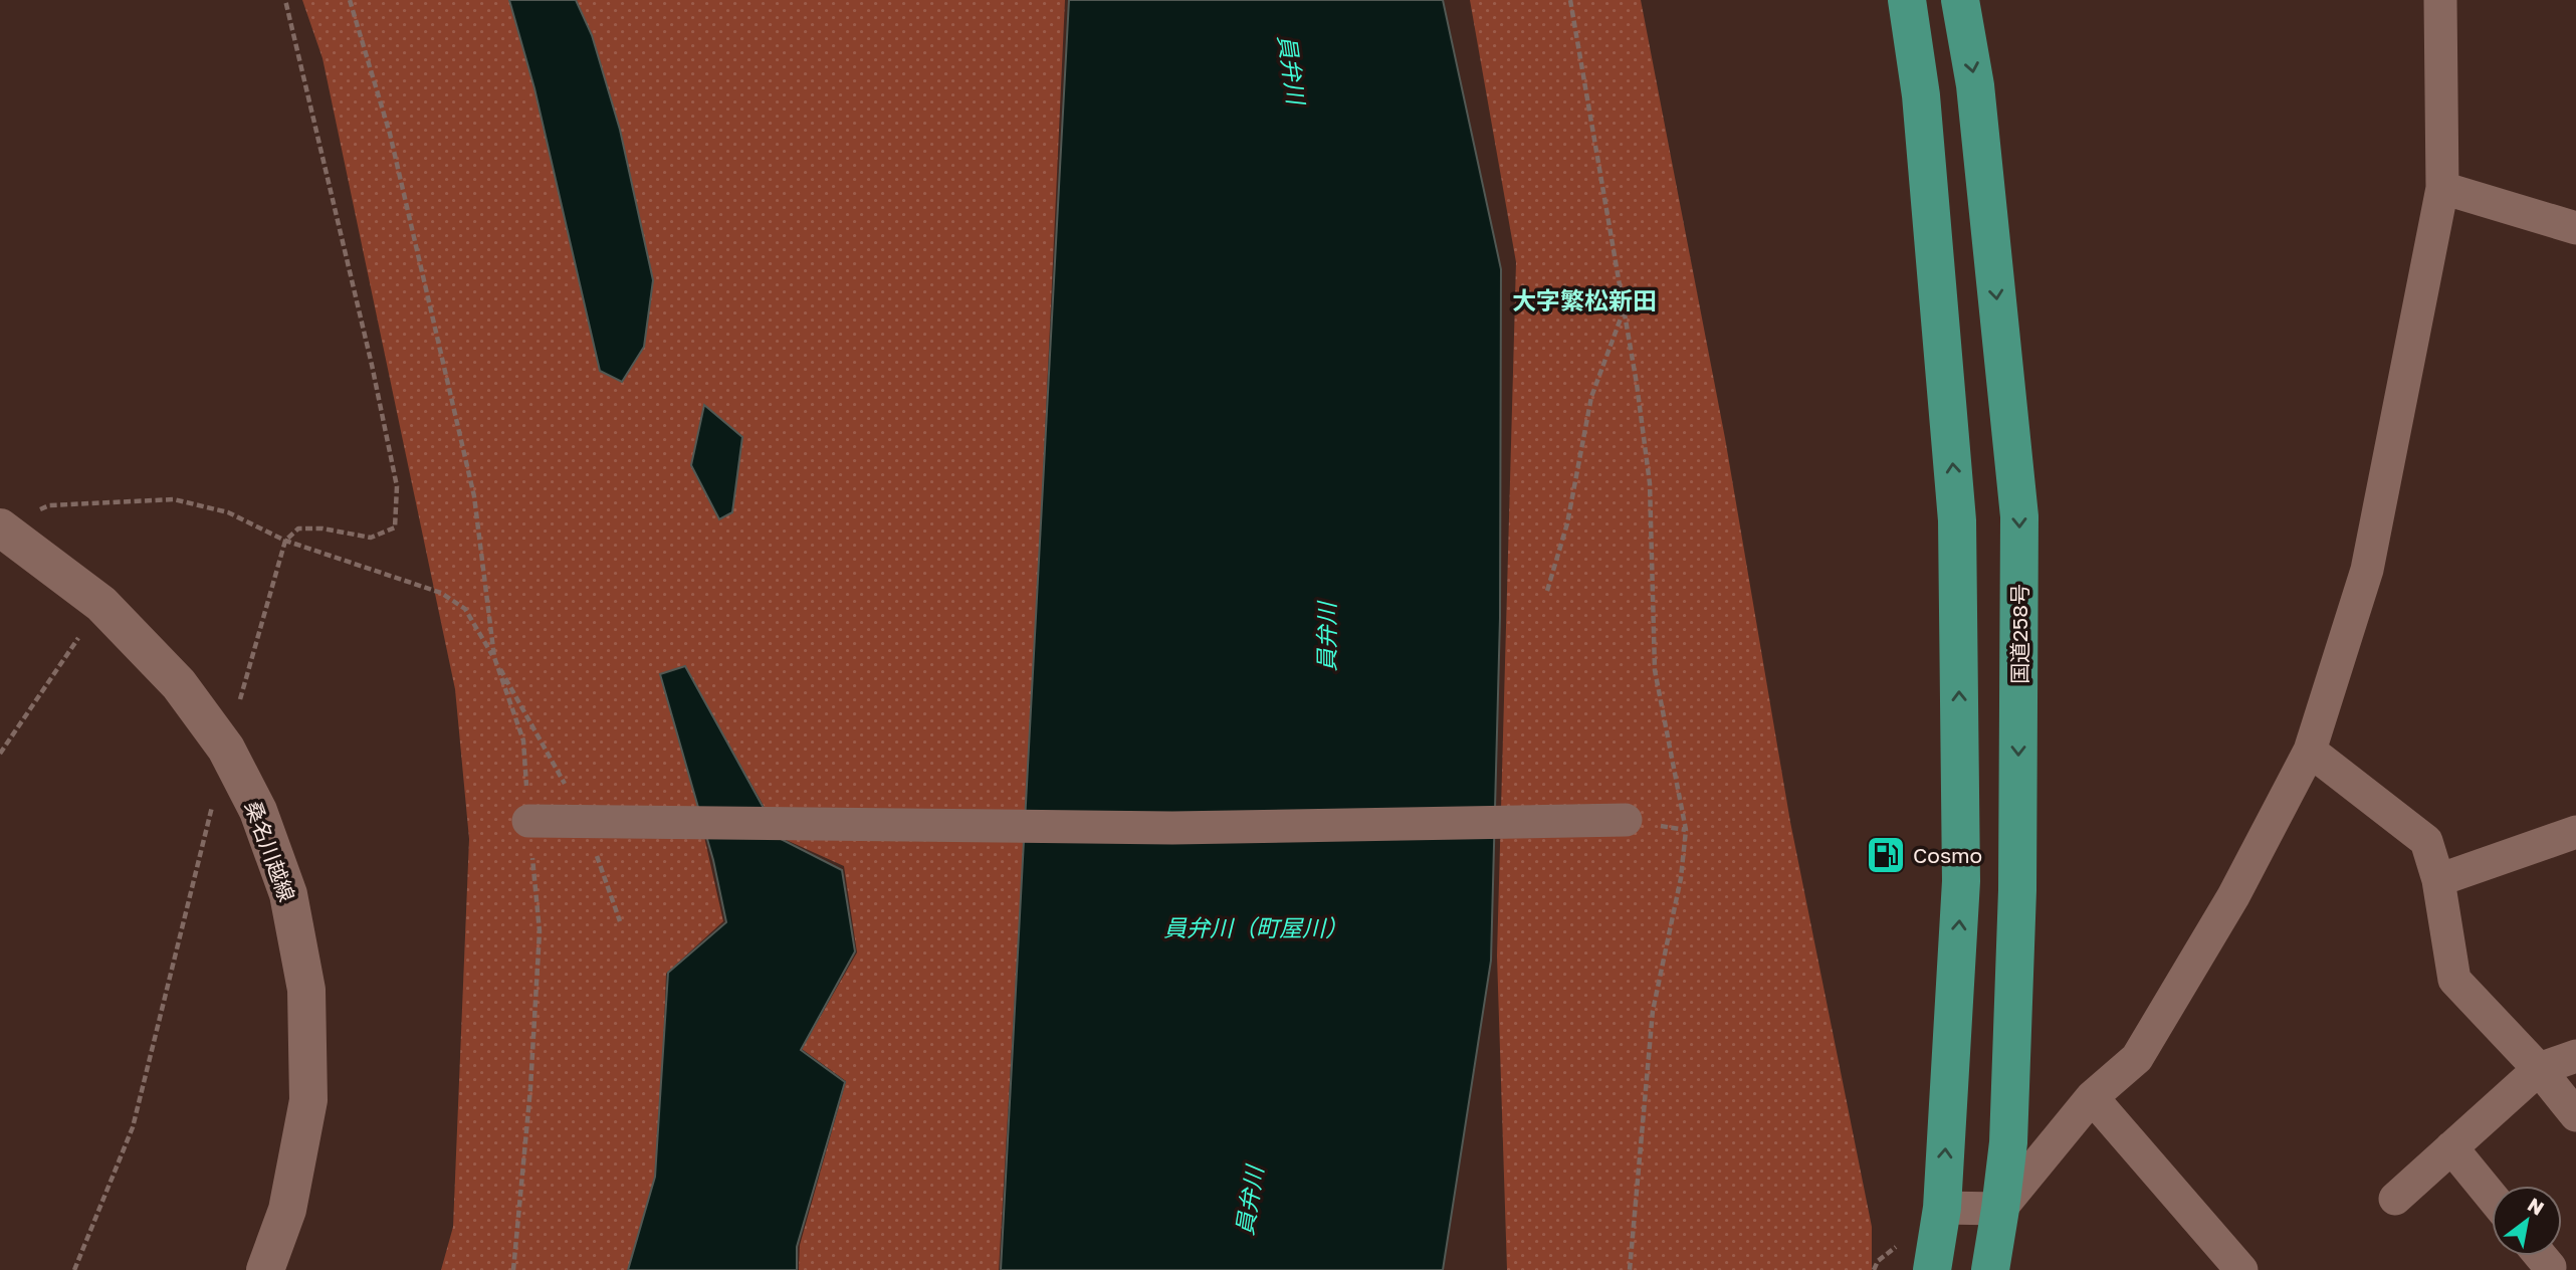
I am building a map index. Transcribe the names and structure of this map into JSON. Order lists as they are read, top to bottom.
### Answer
{
  "streets": {
    "highway": ["国道258号"],
    "main road": ["桑名川越線"]
  },
  "districts": ["大字繁松新田"],
  "water": ["員弁川", "員弁川（町屋川）"],
  "places": {
    "fuel station": ["Cosmo"]
  },
  "north": "top right"
}
